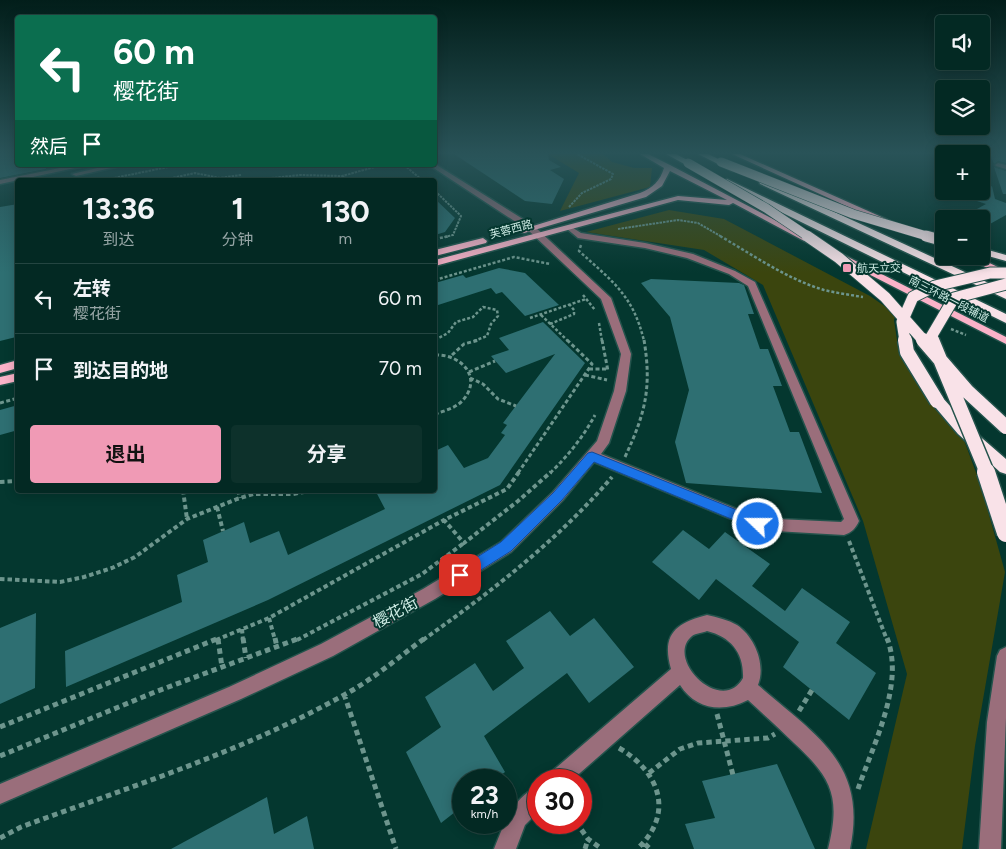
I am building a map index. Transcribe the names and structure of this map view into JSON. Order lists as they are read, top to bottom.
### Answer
{
  "streets": {
    "main road": ["芙蓉西路", "南三环路一段辅道"],
    "street": ["樱花街"]
  },
  "crossings": [
    ["芙蓉西路", "南三环路一段辅道"],
    ["芙蓉西路", "樱花街"]
  ],
  "places": {
    "transit": ["航天立交"]
  },
  "page": {
    "map_buttons": ["+", "−"],
    "turn": ["60 m", "樱花街"],
    "then": "然后",
    "eta": [
      "13:36",
      "到达",
      "1",
      "分钟",
      "130",
      "m"
    ],
    "list": [
      {
        "name": "左转",
        "note": "樱花街",
        "value": "60 m"
      },
      {
        "name": "到达目的地",
        "value": "70 m"
      }
    ],
    "buttons": ["退出", "分享"],
    "speed": "23 km/h",
    "limit": "30"
  }
}
